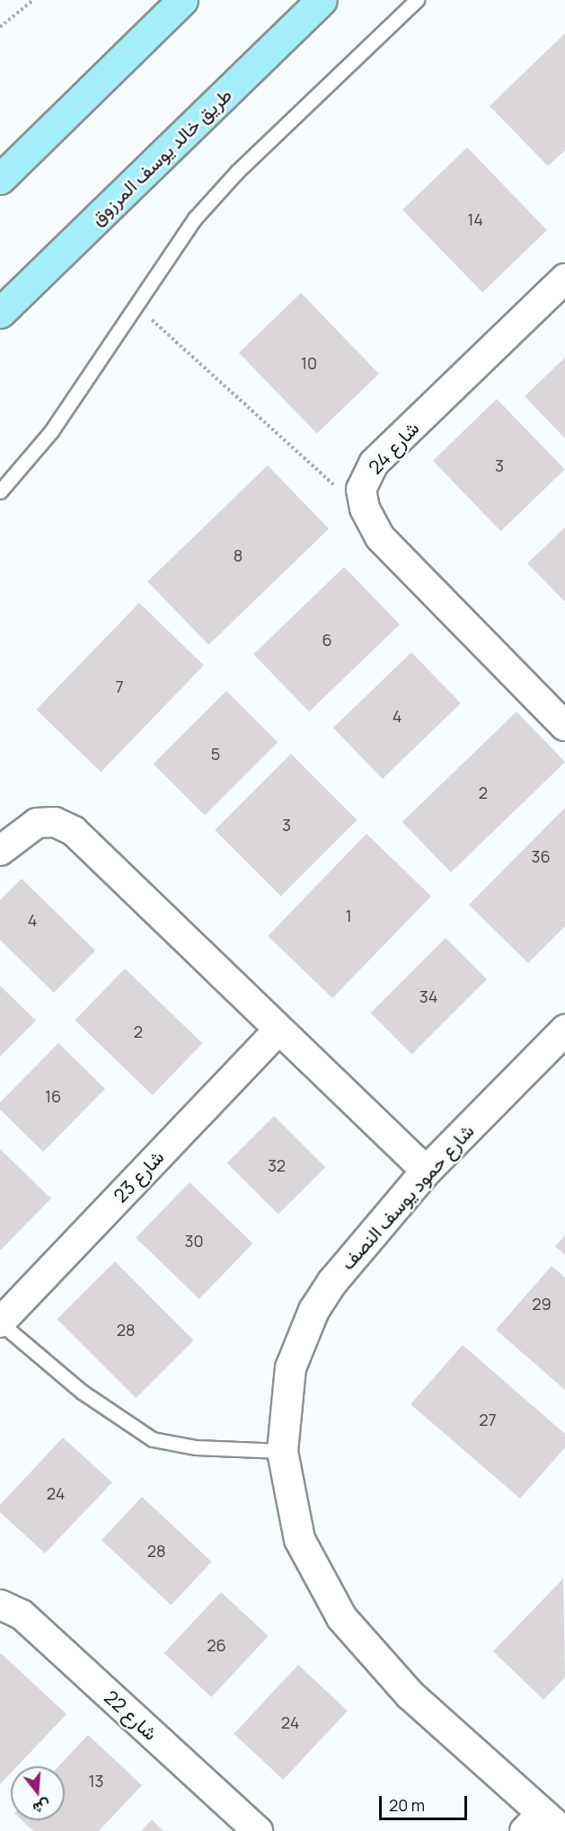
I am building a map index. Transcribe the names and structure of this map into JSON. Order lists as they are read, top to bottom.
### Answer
{
  "streets": {
    "main road": ["طريق خالد يوسف المرزوق"],
    "street": [
      "شارع 24",
      "شارع 23",
      "شارع حمود يوسف النصف",
      "شارع 22"
    ]
  },
  "house_numbers": [
    "14",
    "10",
    "3",
    "8",
    "6",
    "7",
    "4",
    "5",
    "2",
    "3",
    "36",
    "1",
    "4",
    "34",
    "2",
    "16",
    "32",
    "30",
    "29",
    "28",
    "27",
    "24",
    "28",
    "26",
    "24",
    "13"
  ],
  "scale_bar": "20 m",
  "north": "bottom"
}
